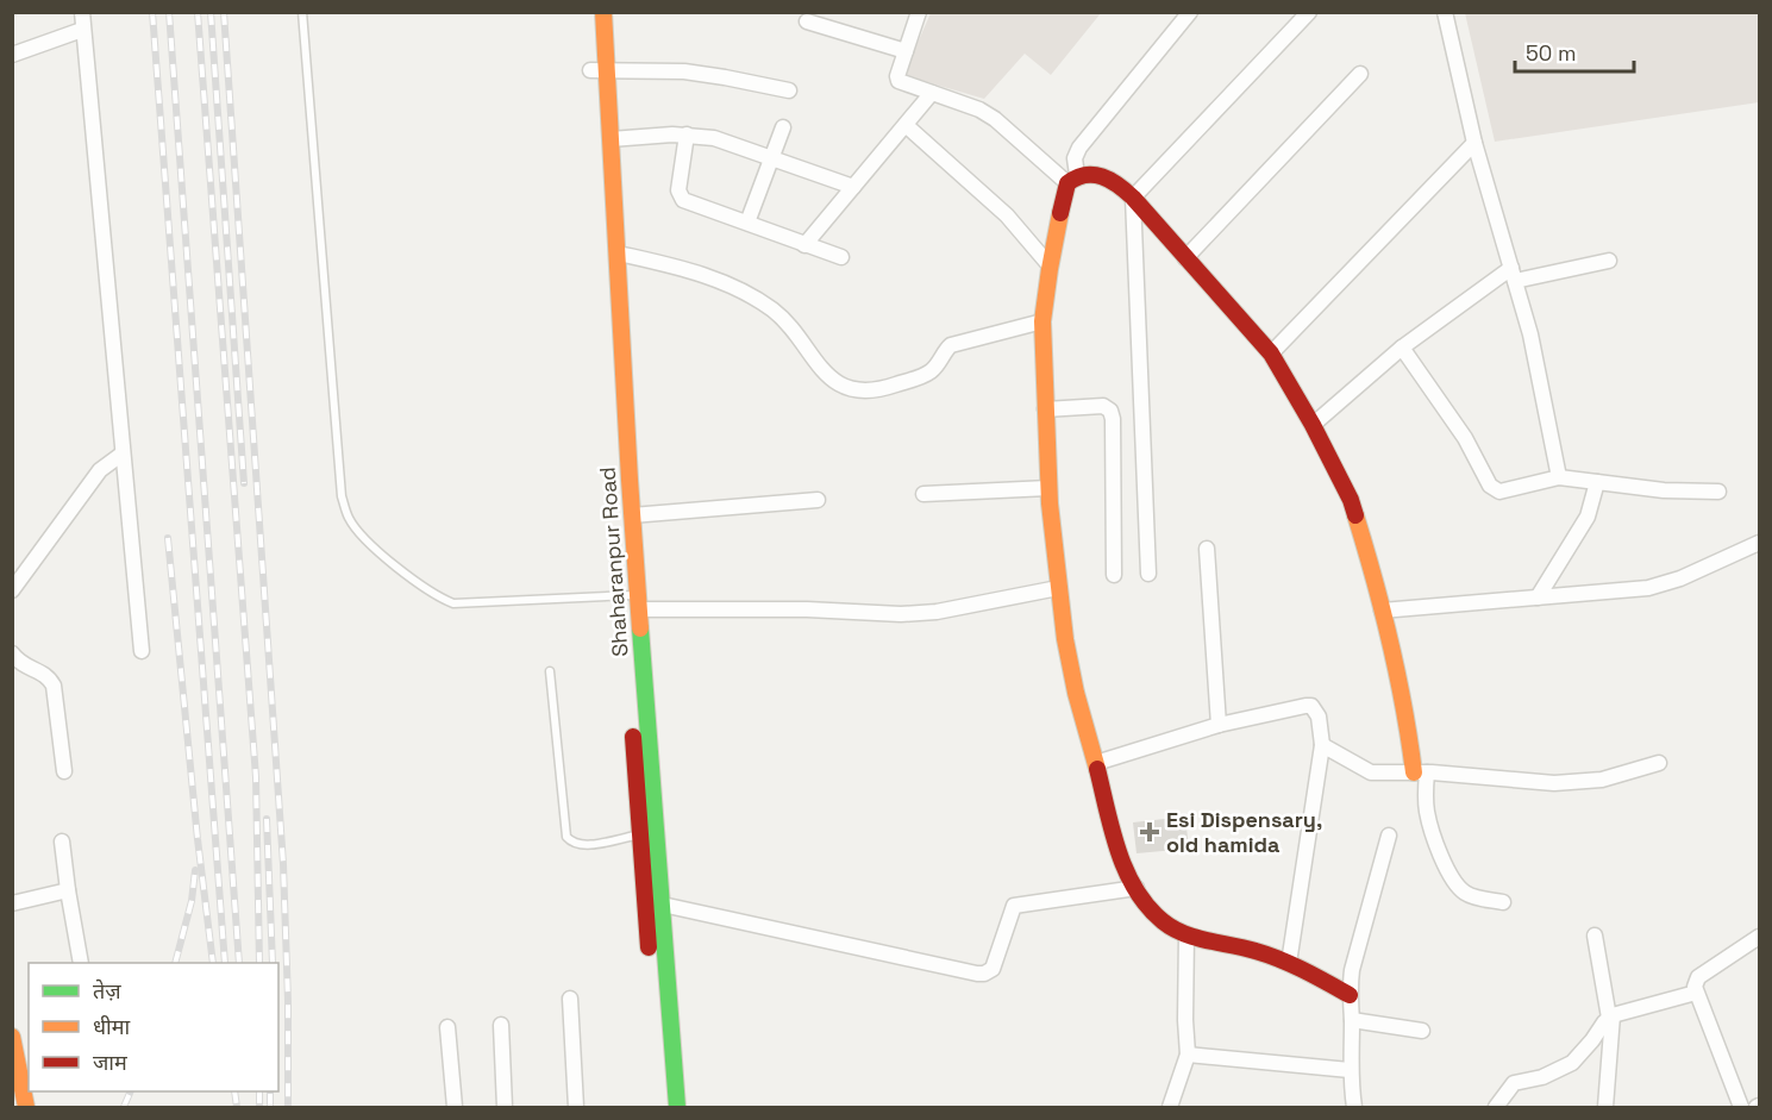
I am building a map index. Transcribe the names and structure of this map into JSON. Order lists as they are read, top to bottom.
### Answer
{
  "streets": {
    "main road": ["Shaharanpur Road"]
  },
  "places": {
    "health": ["Esi Dispensary, old hamida"]
  },
  "legend": ["तेज़", "धीमा", "जाम"],
  "scale_bar": "50 m"
}
